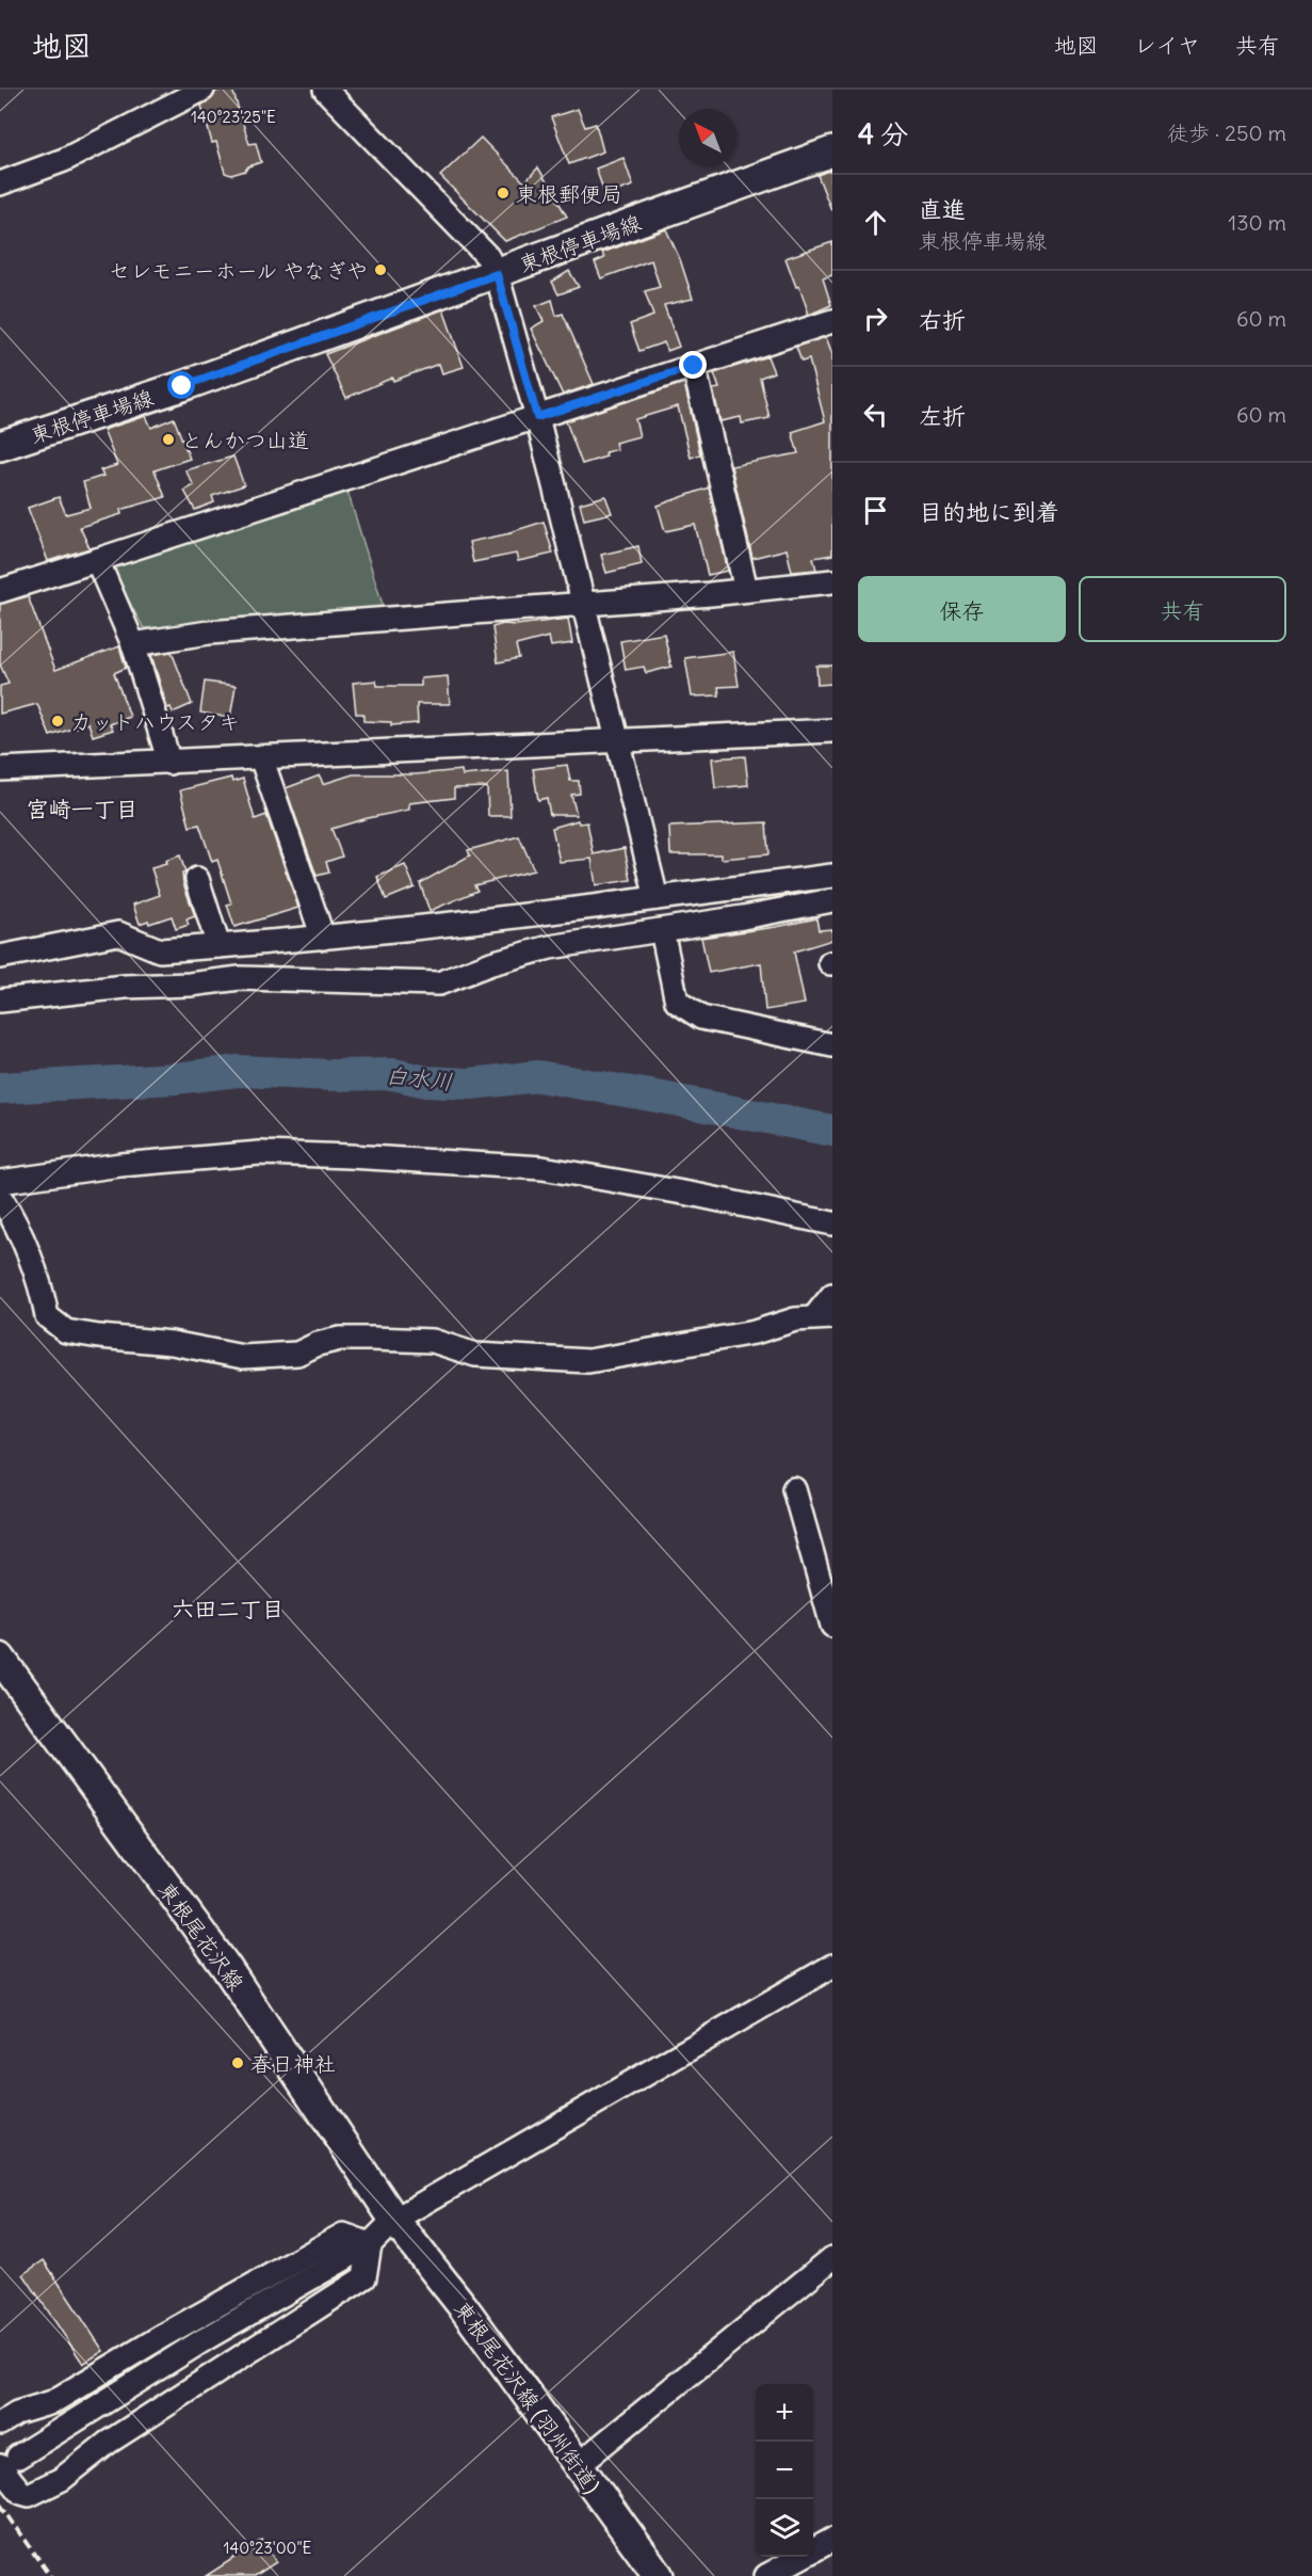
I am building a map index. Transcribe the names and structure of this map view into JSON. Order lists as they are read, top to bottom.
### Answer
{
  "streets": {
    "main road": ["東根停車場線", "東根尾花沢線", "東根尾花沢線 (羽州街道)"]
  },
  "crossings": [
    ["東根尾花沢線", "東根尾花沢線 (羽州街道)"]
  ],
  "districts": ["宮崎一丁目", "六田二丁目"],
  "water": ["白水川"],
  "places": [
    "東根郵便局",
    "セレモニーホール やなぎや",
    "とんかつ山道",
    "カットハウスタキ",
    "春日神社"
  ],
  "north": "top left",
  "page": {
    "header": "地図",
    "nav": ["地図", "レイヤ", "共有"],
    "heading": ["4 分", "徒歩 · 250 m"],
    "list": [
      ["直進", "東根停車場線", "130 m"],
      ["右折", "60 m"],
      ["左折", "60 m"],
      "目的地に到着"
    ],
    "buttons": ["保存", "共有"],
    "map_buttons": ["+", "−"]
  },
  "coordinates": ["140°23'25\"E", "140°23'00\"E"]
}
